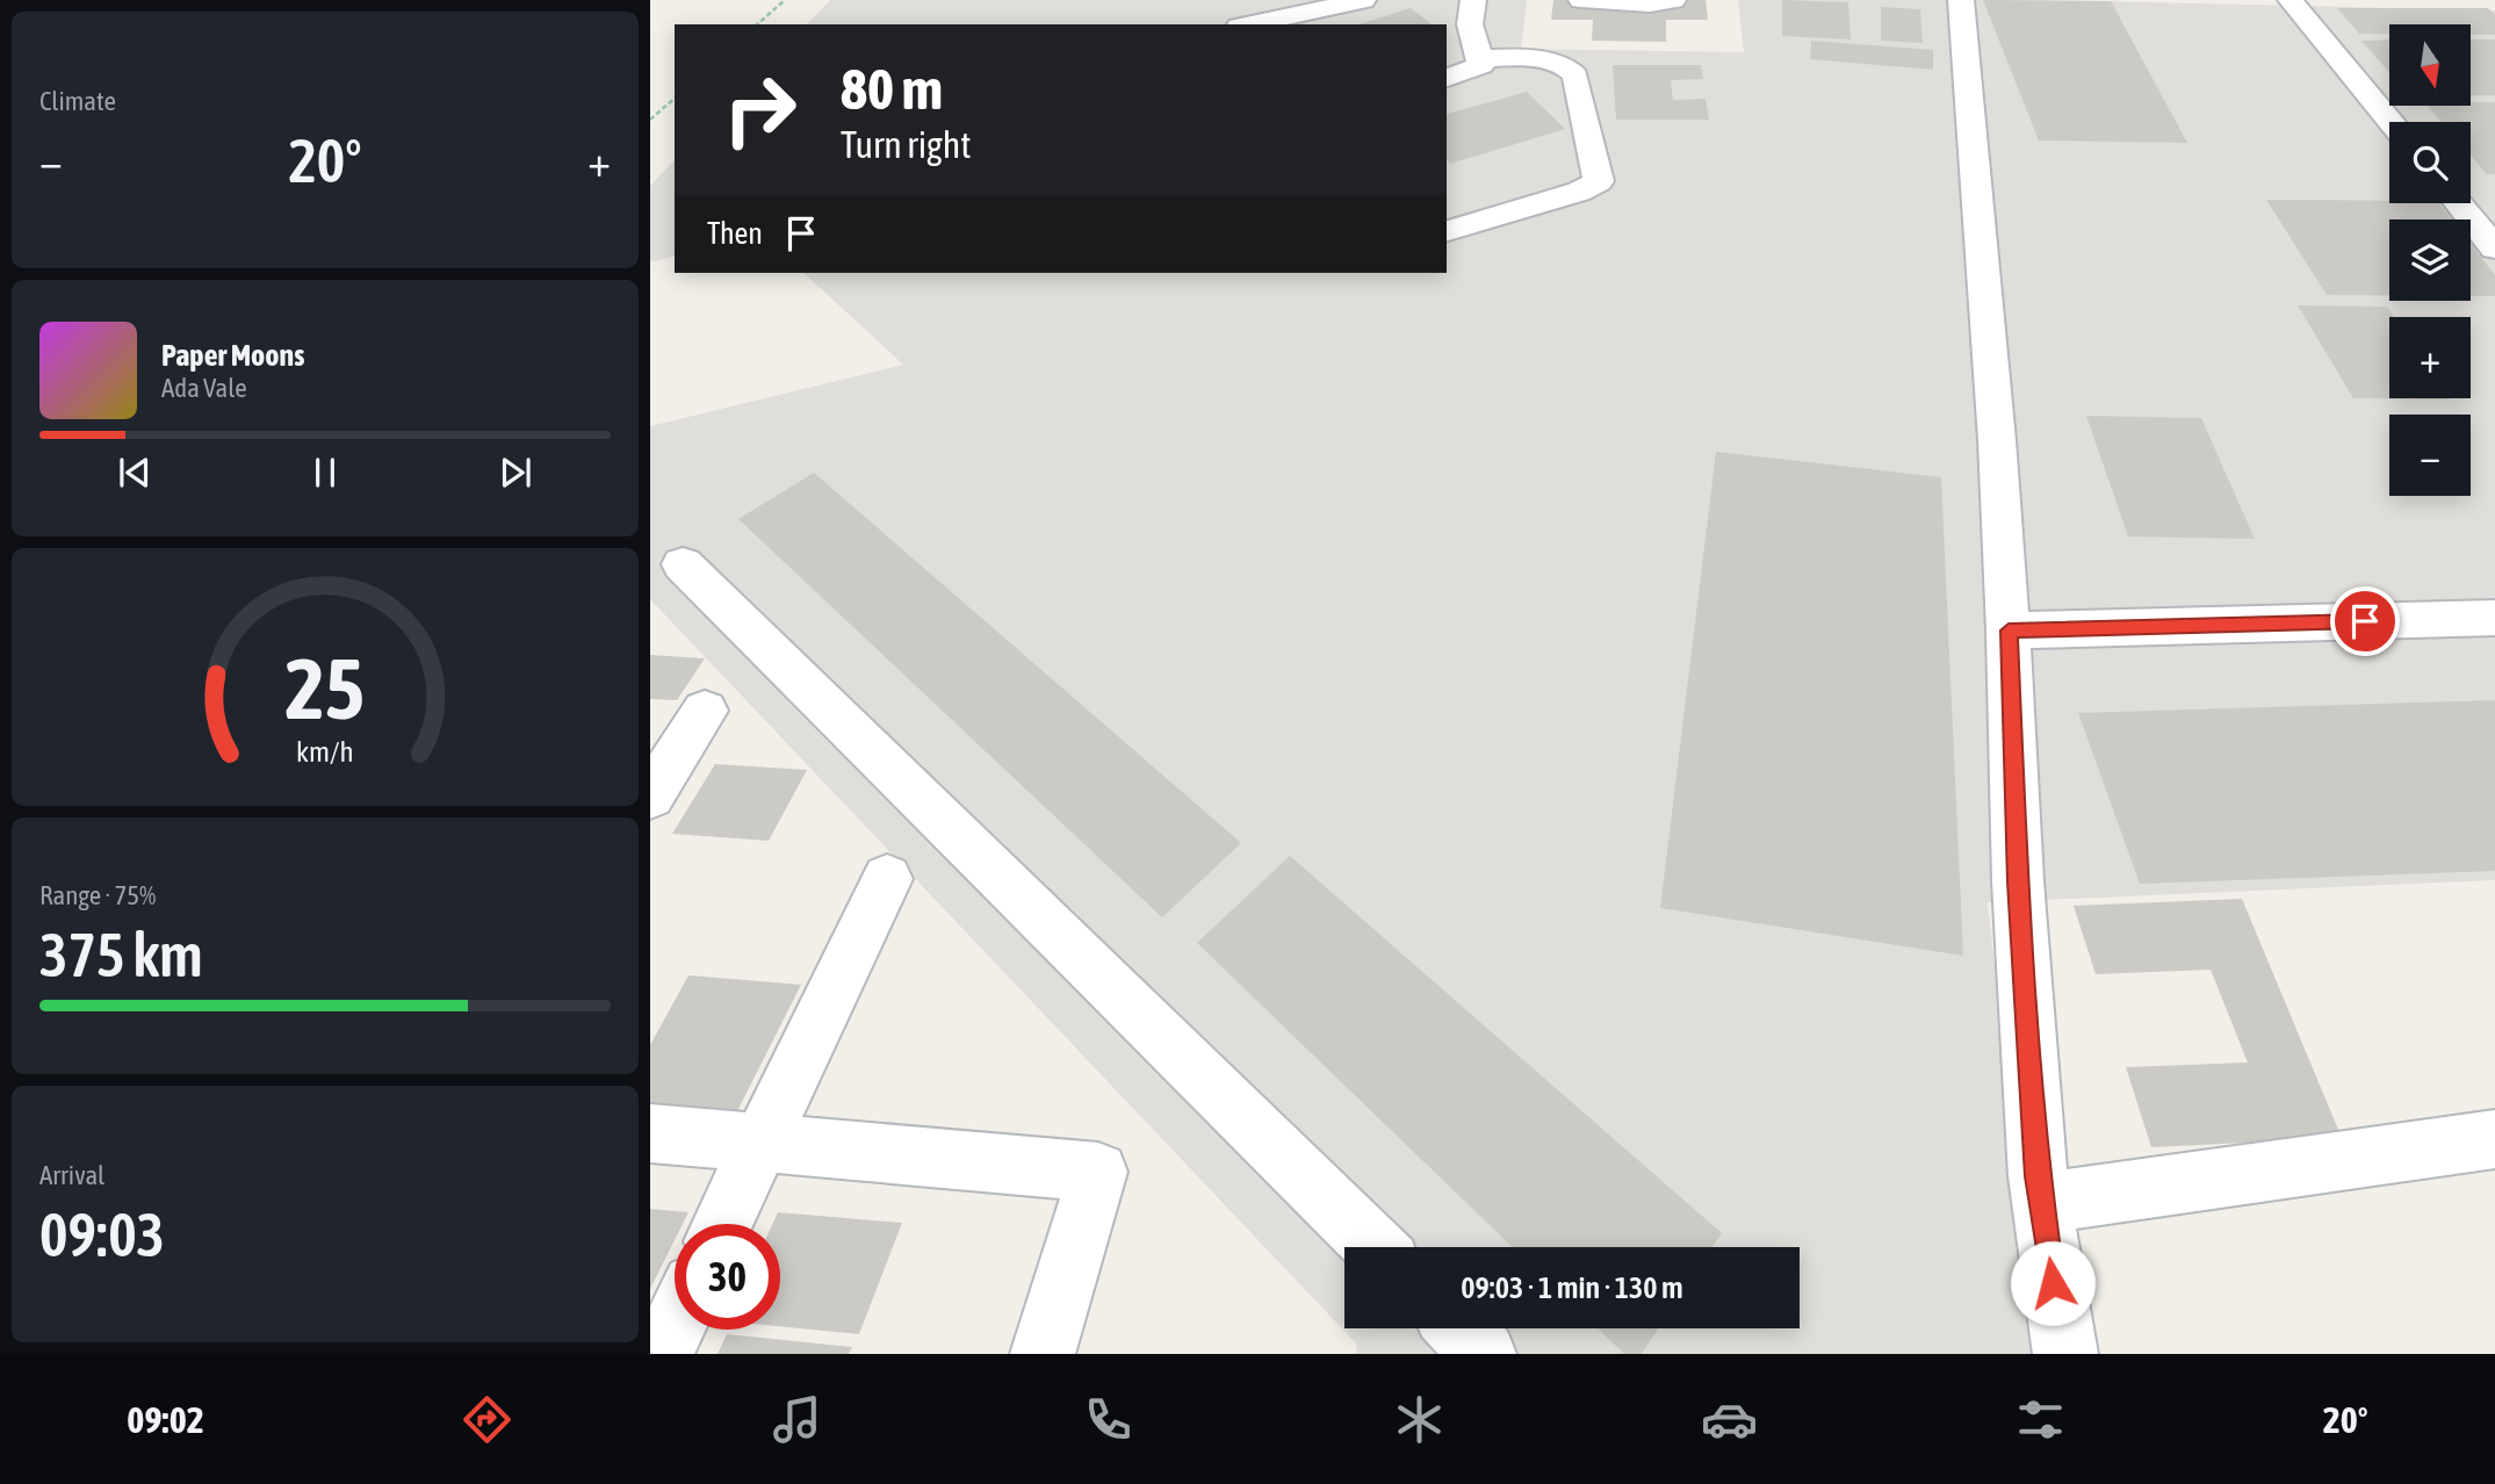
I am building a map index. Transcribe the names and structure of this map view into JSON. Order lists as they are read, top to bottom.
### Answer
{
  "north": "bottom",
  "page": {
    "tile": [
      "Climate",
      ["Range · 75%", "375 km"],
      ["Arrival", "09:03"]
    ],
    "map_buttons": ["+", "−"],
    "turn": ["80 m", "Turn right"],
    "heat": ["−", "20°", "+"],
    "then": "Then",
    "song": ["Paper Moons", "Ada Vale"],
    "limit": "30",
    "trip": "09:03 · 1 min · 130 m",
    "tabs": ["09:02", "20°"],
    "gauge": ["25", "km/h"]
  }
}
